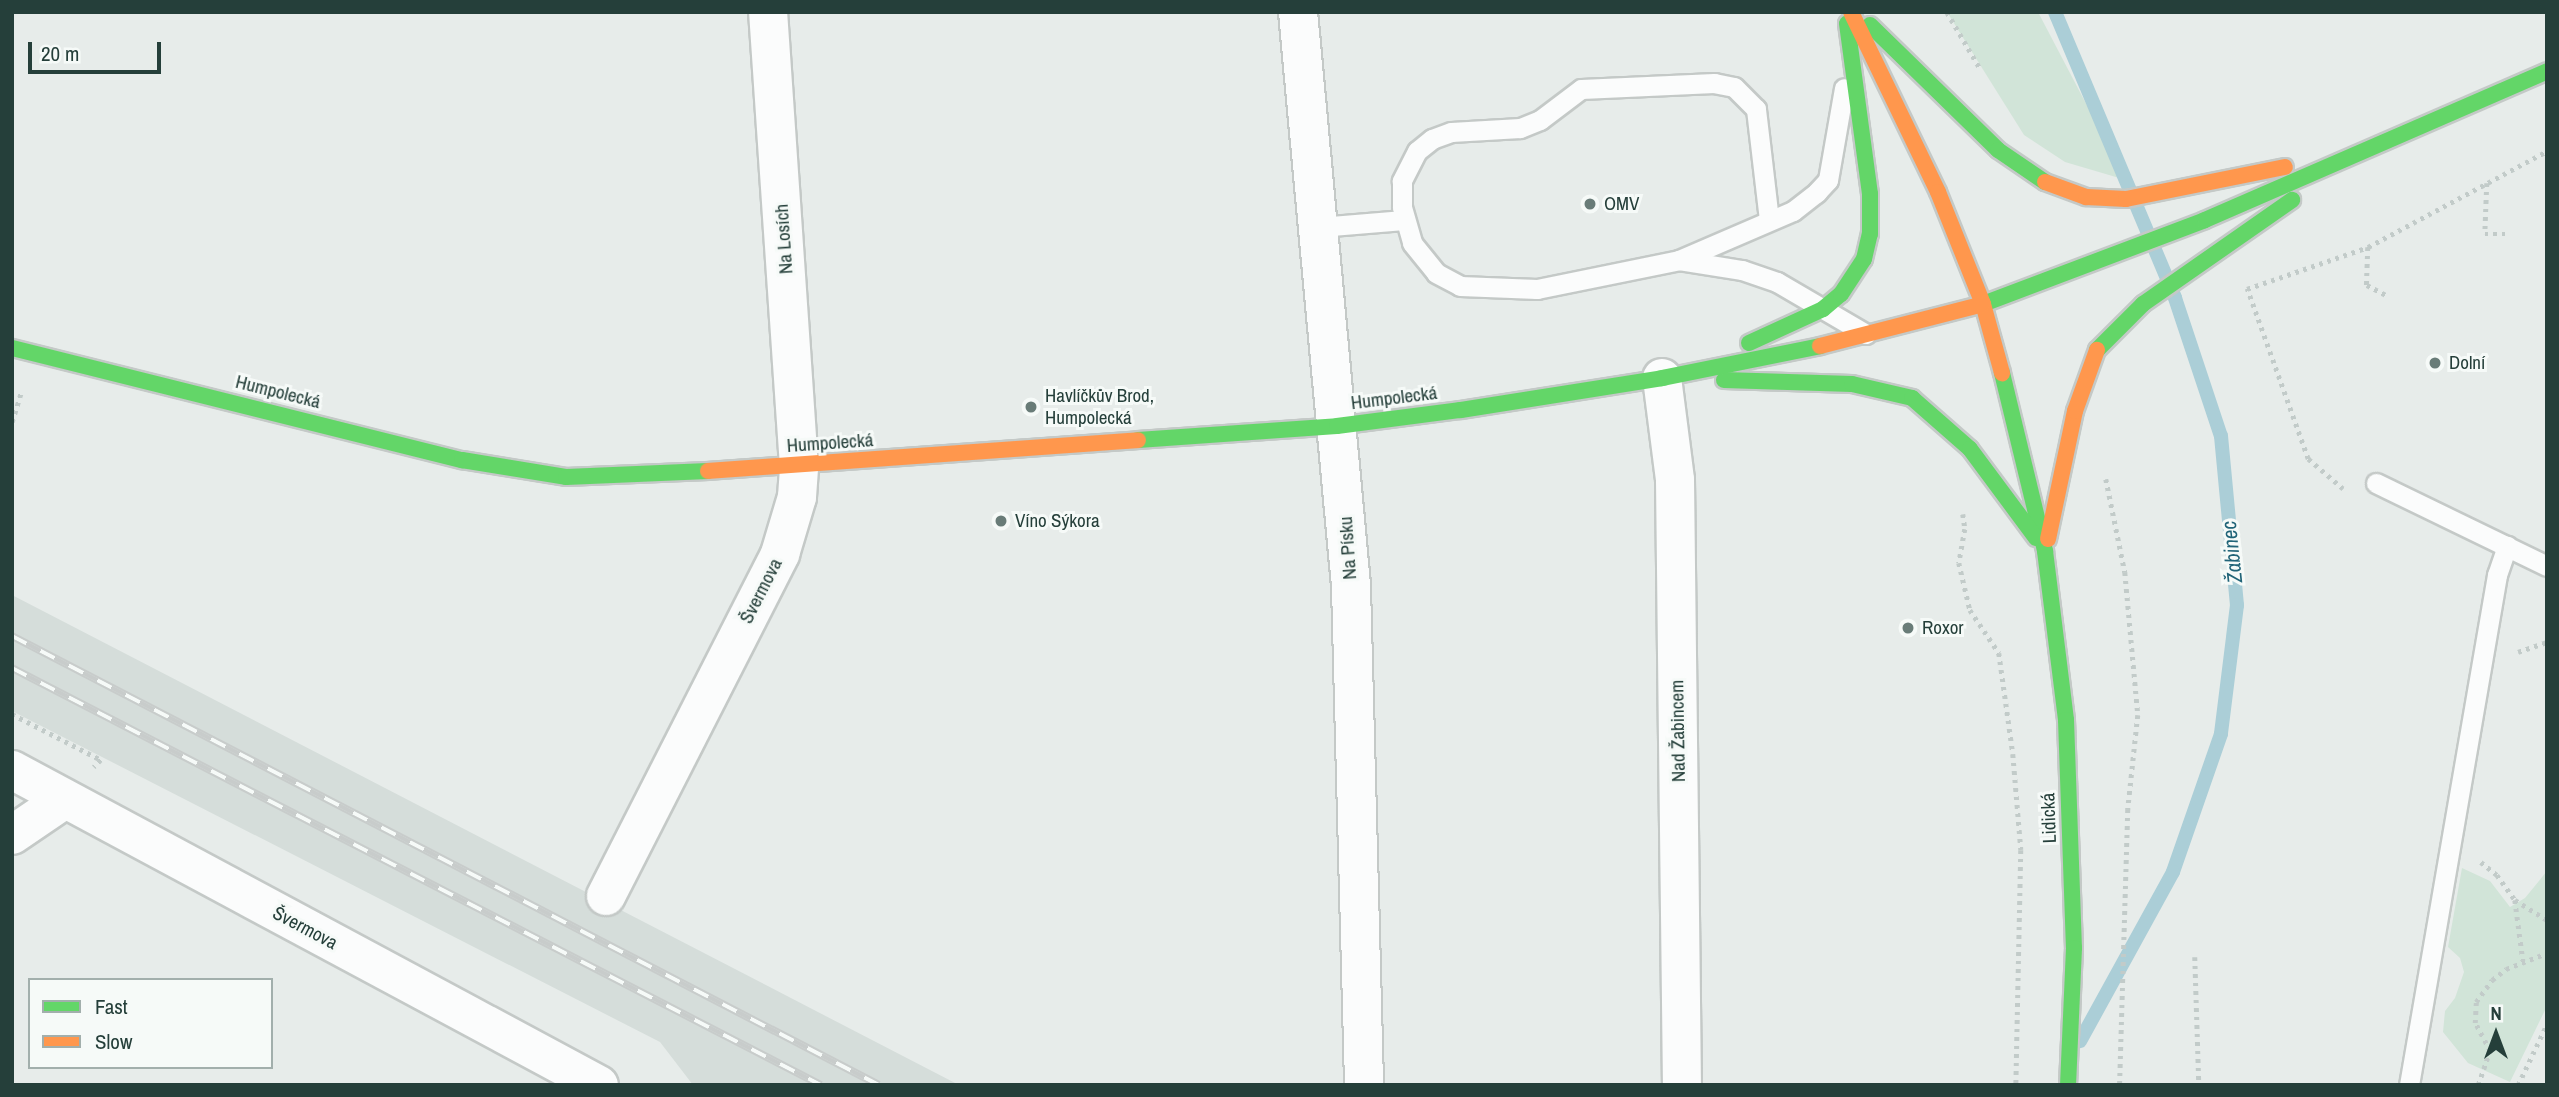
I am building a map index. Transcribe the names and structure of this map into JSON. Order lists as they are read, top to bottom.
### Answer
{
  "streets": {
    "main road": ["Humpolecká", "Lidická"],
    "street": [
      "Na Losích",
      "Na Písku",
      "Švermova",
      "Nad Žabincem"
    ]
  },
  "crossings": [
    ["Na Losích", "Humpolecká"],
    ["Na Losích", "Švermova"],
    ["Humpolecká", "Na Písku"],
    ["Humpolecká", "Švermova"],
    ["Humpolecká", "Nad Žabincem"],
    ["Humpolecká", "Lidická"]
  ],
  "water": ["Žabinec"],
  "places": [
    "OMV",
    "Dolní",
    "Havlíčkův Brod, Humpolecká",
    "Víno Sýkora",
    "Roxor"
  ],
  "legend": ["Fast", "Slow"],
  "scale_bar": "20 m",
  "north": "top"
}
